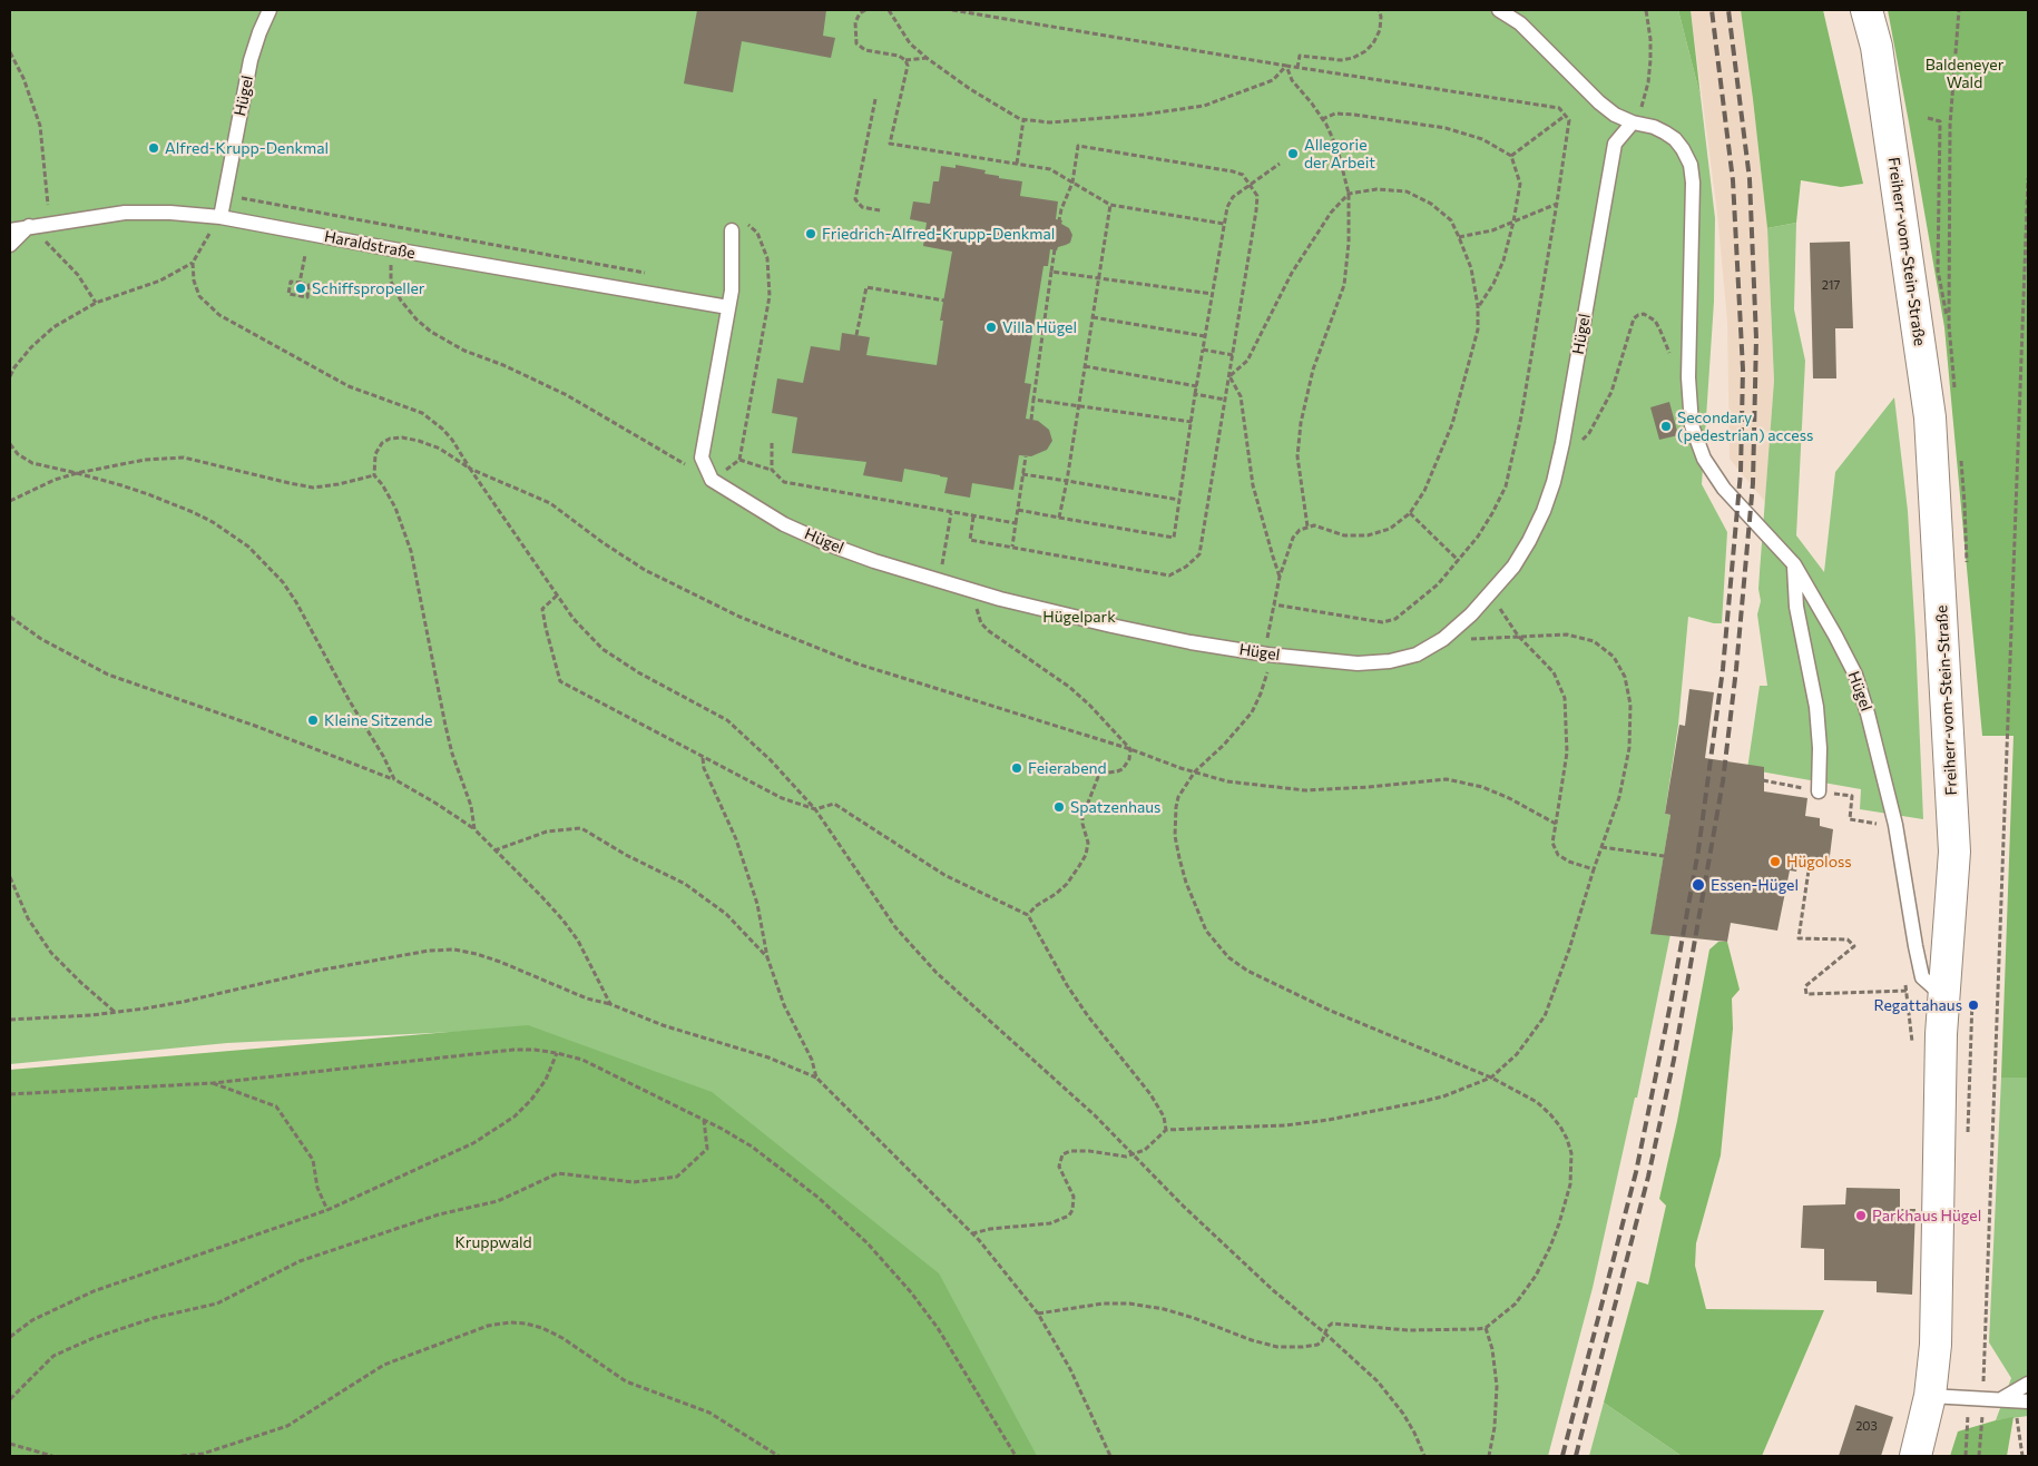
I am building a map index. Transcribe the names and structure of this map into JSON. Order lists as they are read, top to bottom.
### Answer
{
  "streets": {
    "main road": ["Freiherr-vom-Stein-Straße"],
    "lane": ["Hügel", "Haraldstraße"]
  },
  "crossings": [
    ["Hügel", "Haraldstraße"],
    ["Hügel", "Freiherr-vom-Stein-Straße"]
  ],
  "parks": ["Baldeneyer Wald", "Hügelpark", "Kruppwald"],
  "places": [
    "Alfred-Krupp-Denkmal",
    "Allegorie der Arbeit",
    "Friedrich-Alfred-Krupp-Denkmal",
    "Schiffspropeller",
    "Villa Hügel",
    "Secondary (pedestrian) access",
    "Kleine Sitzende",
    "Feierabend",
    "Spatzenhaus",
    "Hügoloss",
    "Essen-Hügel",
    "Regattahaus",
    "Parkhaus Hügel"
  ],
  "house_numbers": ["217", "203"]
}
